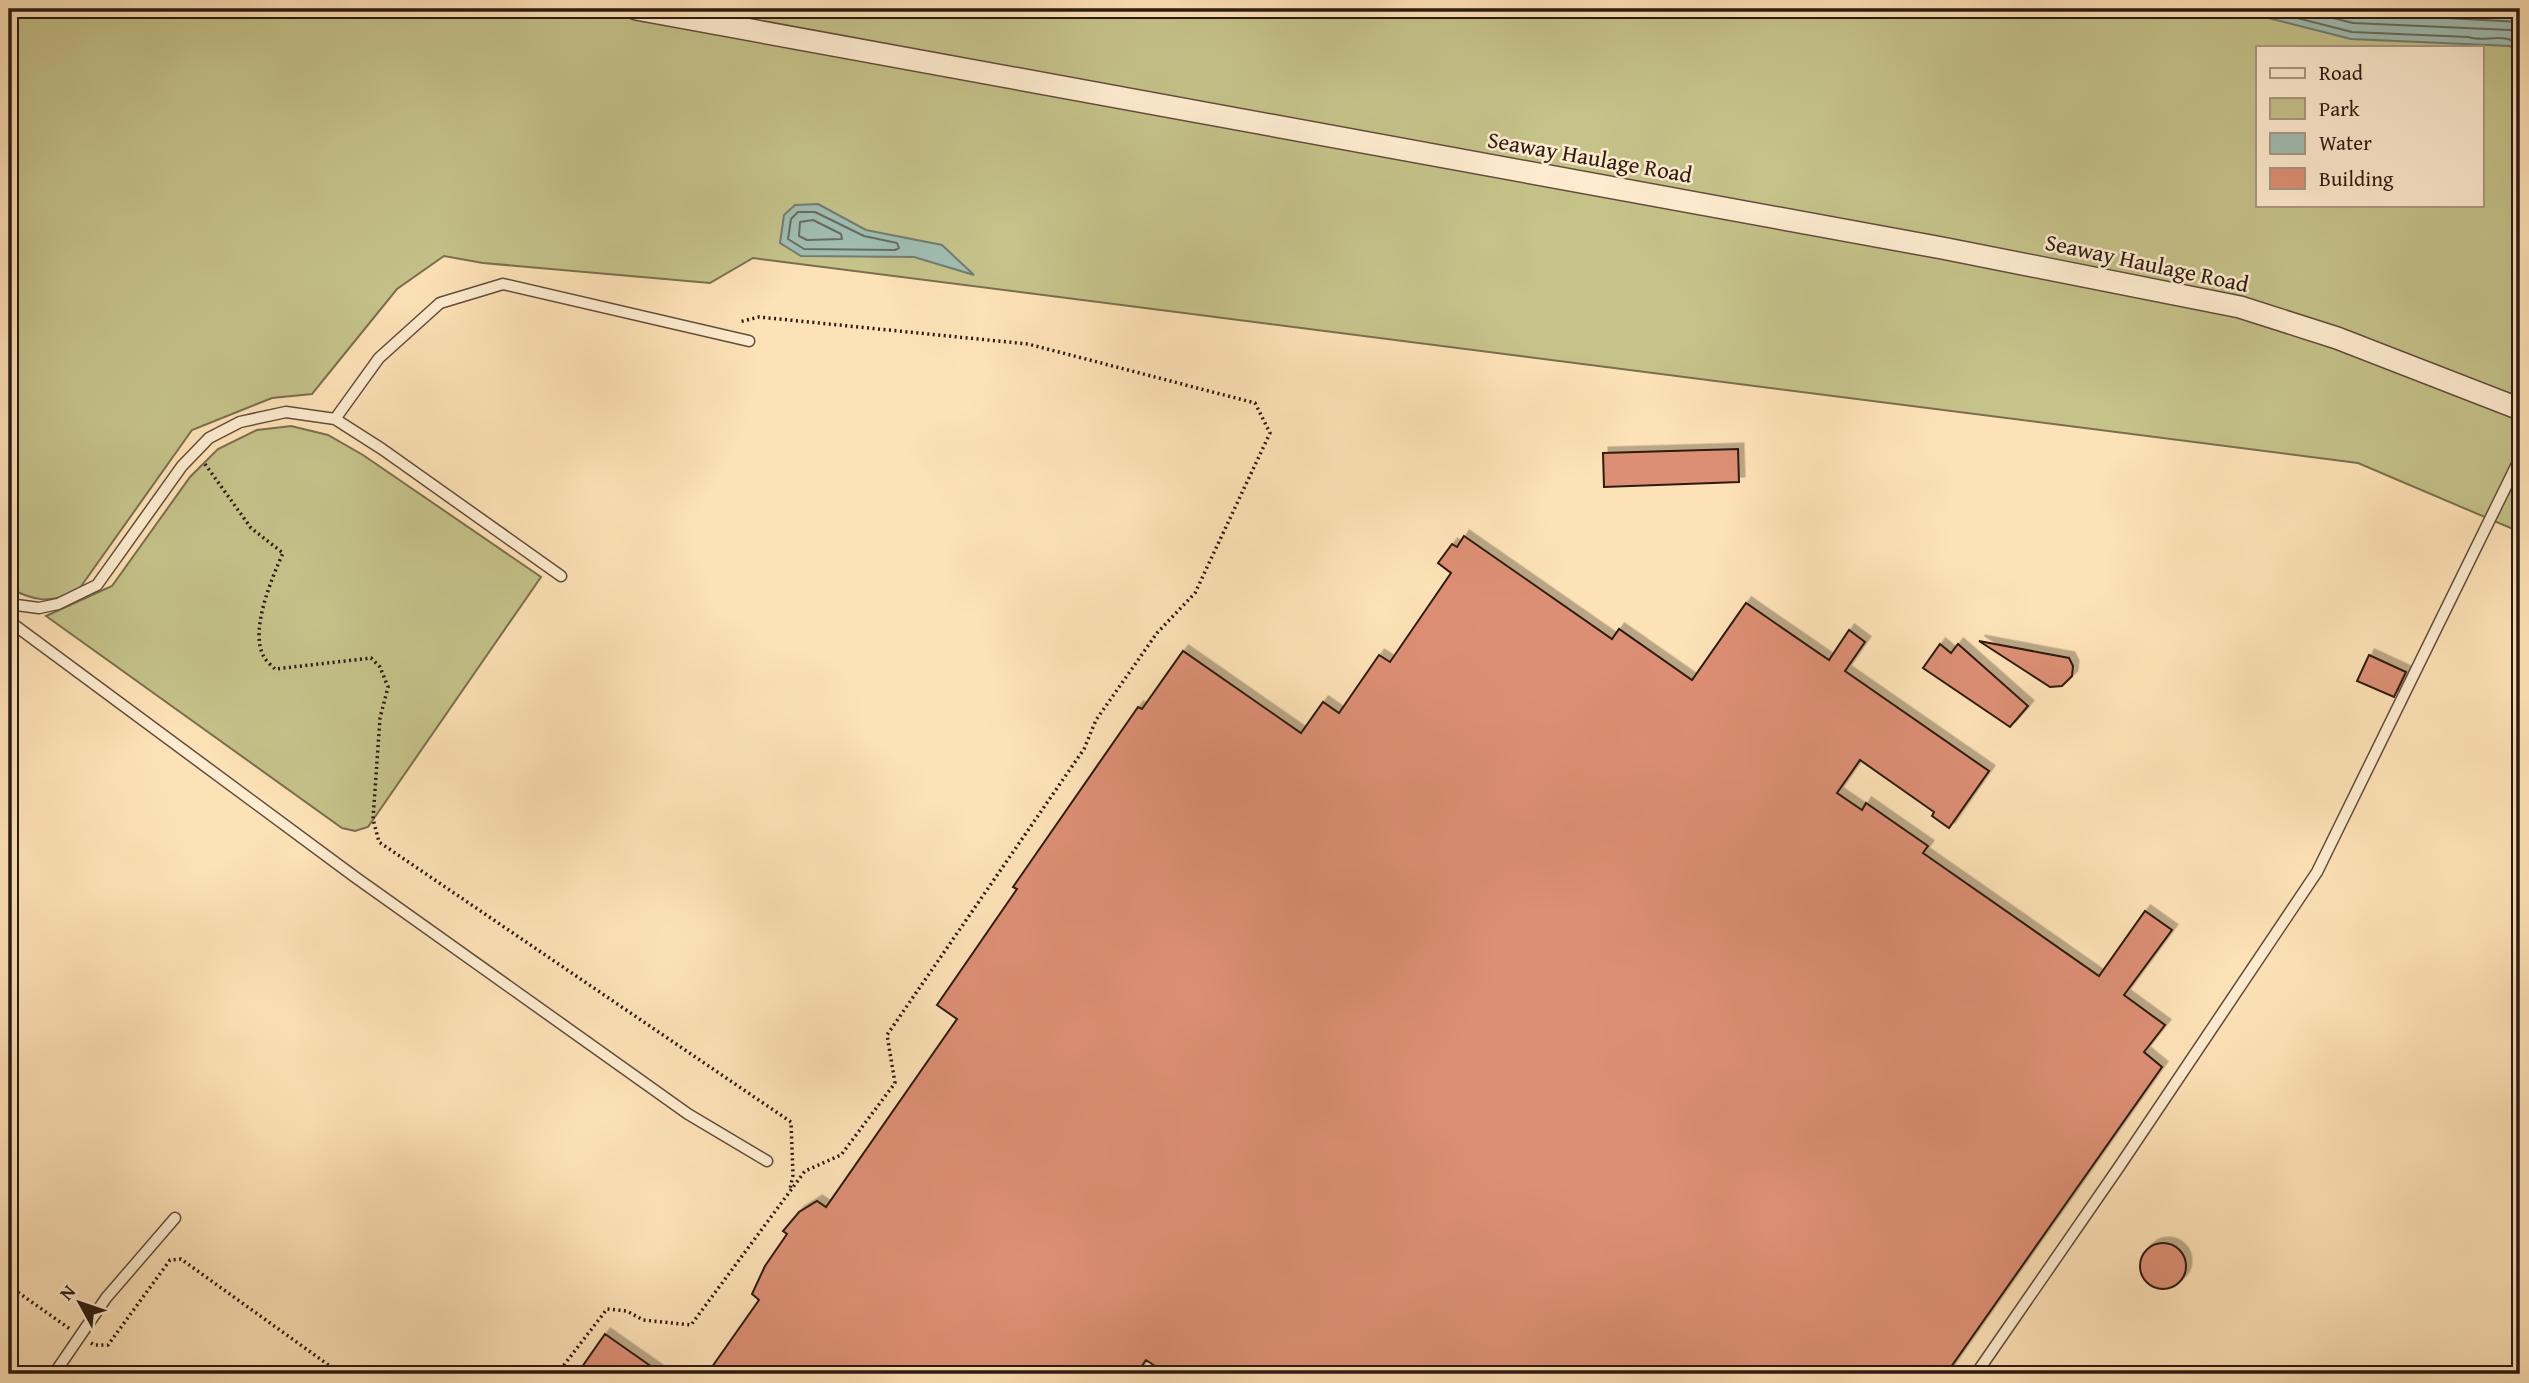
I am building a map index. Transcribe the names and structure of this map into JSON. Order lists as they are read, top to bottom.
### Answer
{
  "streets": {
    "street": ["Seaway Haulage Road"]
  },
  "legend": [
    "Road",
    "Park",
    "Water",
    "Building"
  ],
  "north": "top left"
}
